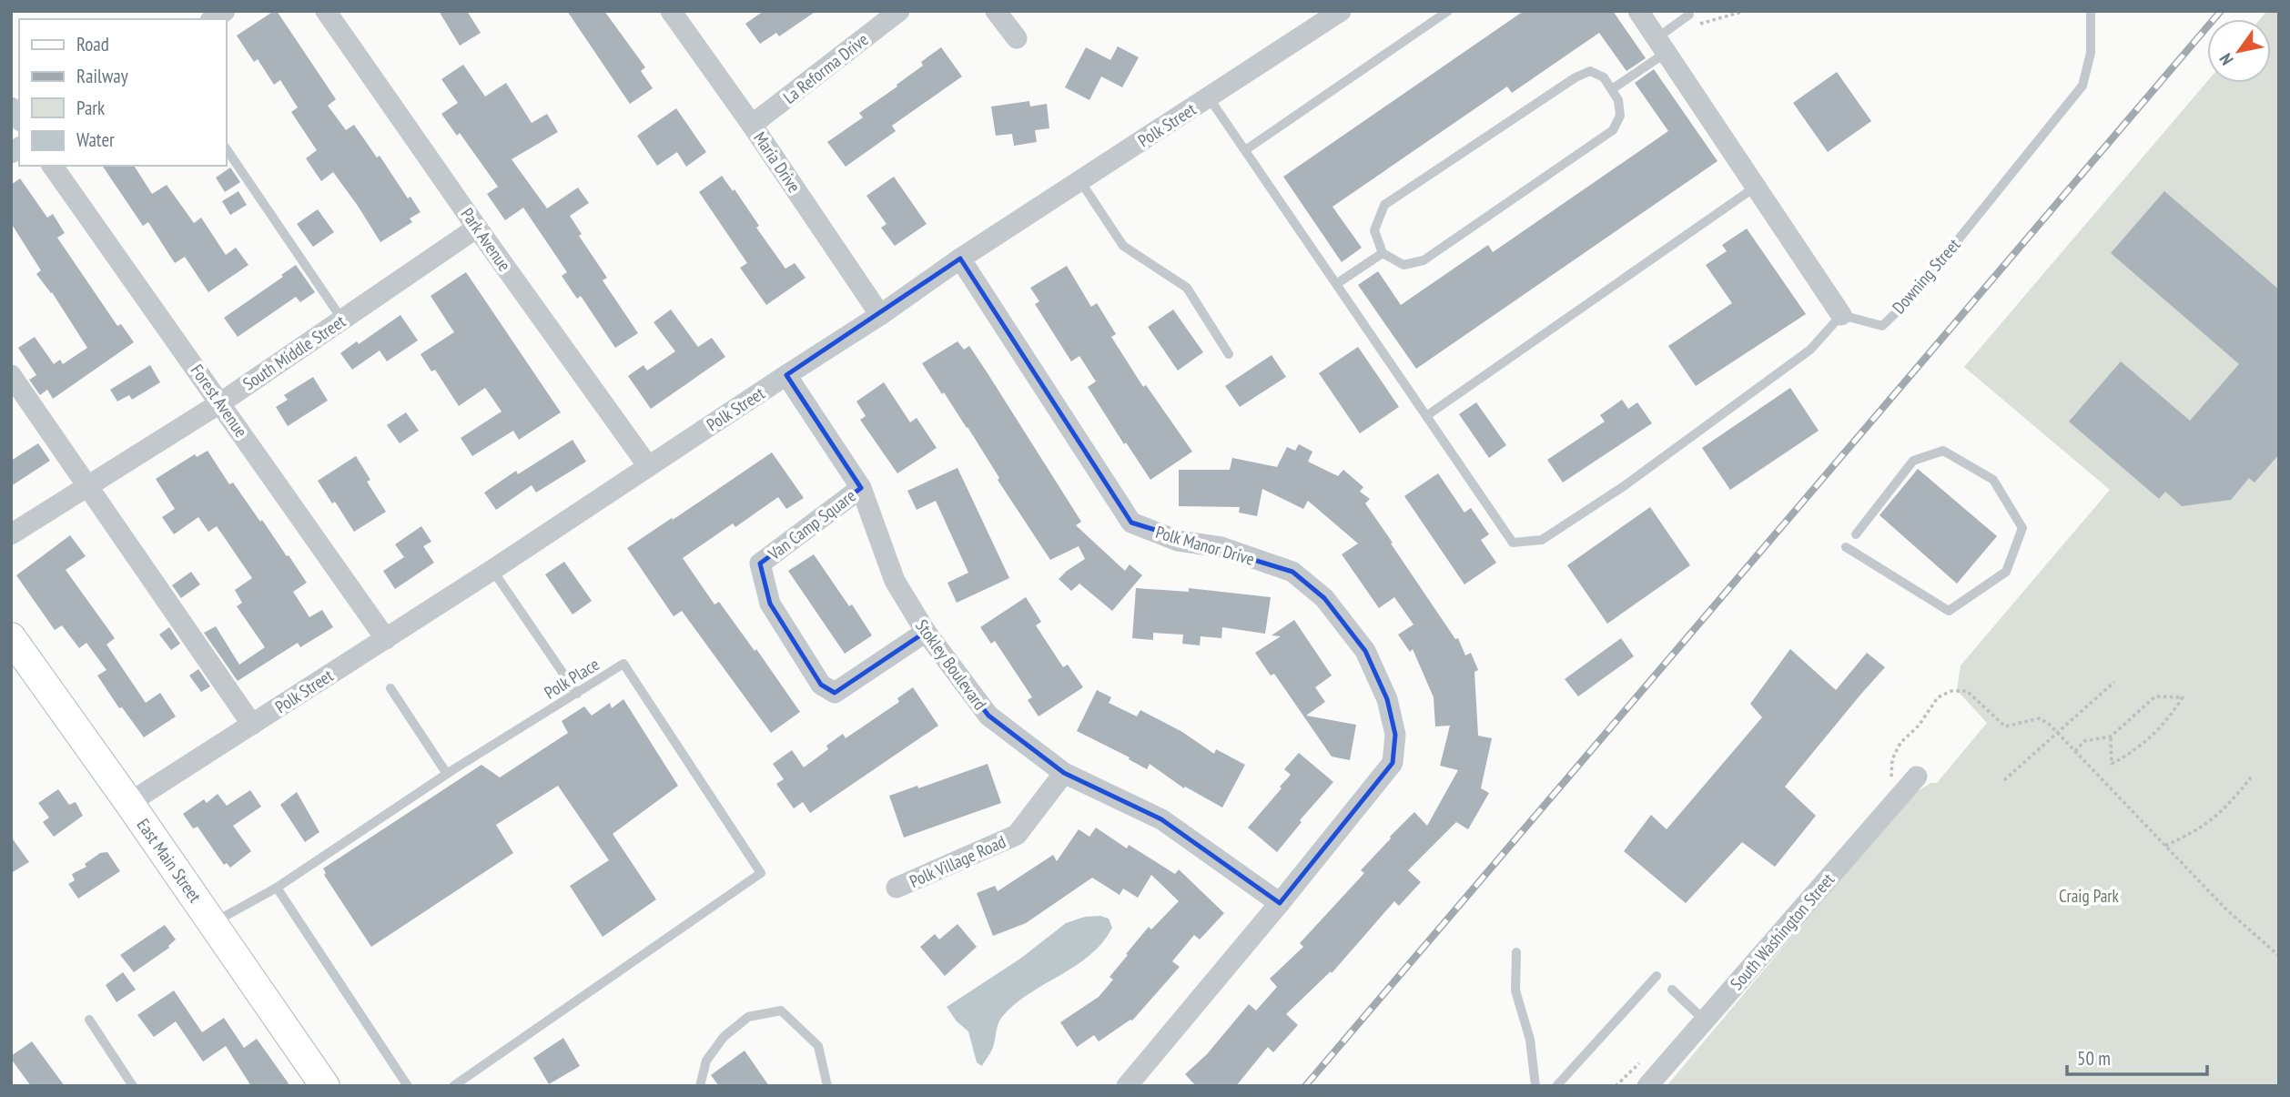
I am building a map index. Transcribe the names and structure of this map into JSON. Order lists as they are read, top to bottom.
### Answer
{
  "streets": {
    "main road": ["East Main Street"],
    "street": [
      "La Reforma Drive",
      "Polk Street",
      "Maria Drive",
      "Park Avenue",
      "South Middle Street",
      "Forest Avenue",
      "Van Camp Square",
      "Polk Manor Drive",
      "Stokley Boulevard",
      "Polk Village Road",
      "South Washington Street"
    ],
    "lane": ["Downing Street", "Polk Place"]
  },
  "crossings": [
    ["La Reforma Drive", "Maria Drive"],
    ["Polk Street", "Maria Drive"],
    ["Polk Street", "Park Avenue"],
    ["Polk Street", "Forest Avenue"],
    ["Polk Street", "Polk Manor Drive"],
    ["Polk Street", "Stokley Boulevard"],
    ["Polk Street", "East Main Street"],
    ["Park Avenue", "South Middle Street"],
    ["South Middle Street", "Forest Avenue"],
    ["Van Camp Square", "Stokley Boulevard"],
    ["Polk Manor Drive", "Stokley Boulevard"],
    ["Stokley Boulevard", "Polk Village Road"],
    ["Polk Place", "East Main Street"]
  ],
  "parks": ["Craig Park"],
  "legend": [
    "Road",
    "Railway",
    "Park",
    "Water"
  ],
  "scale_bar": "50 m",
  "north": "bottom left"
}
